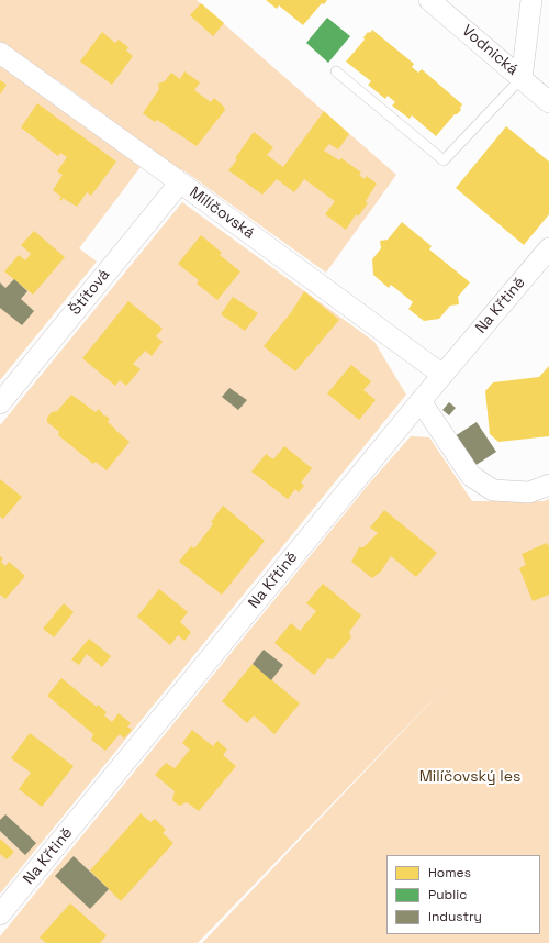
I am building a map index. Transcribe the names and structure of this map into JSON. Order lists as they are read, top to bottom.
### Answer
{
  "streets": {
    "street": [
      "Vodnická",
      "Milíčovská",
      "Štítová",
      "Na Křtině"
    ]
  },
  "crossings": [
    ["Milíčovská", "Štítová"],
    ["Milíčovská", "Na Křtině"]
  ],
  "parks": ["Milíčovský les"],
  "legend": ["Homes", "Public", "Industry"]
}
